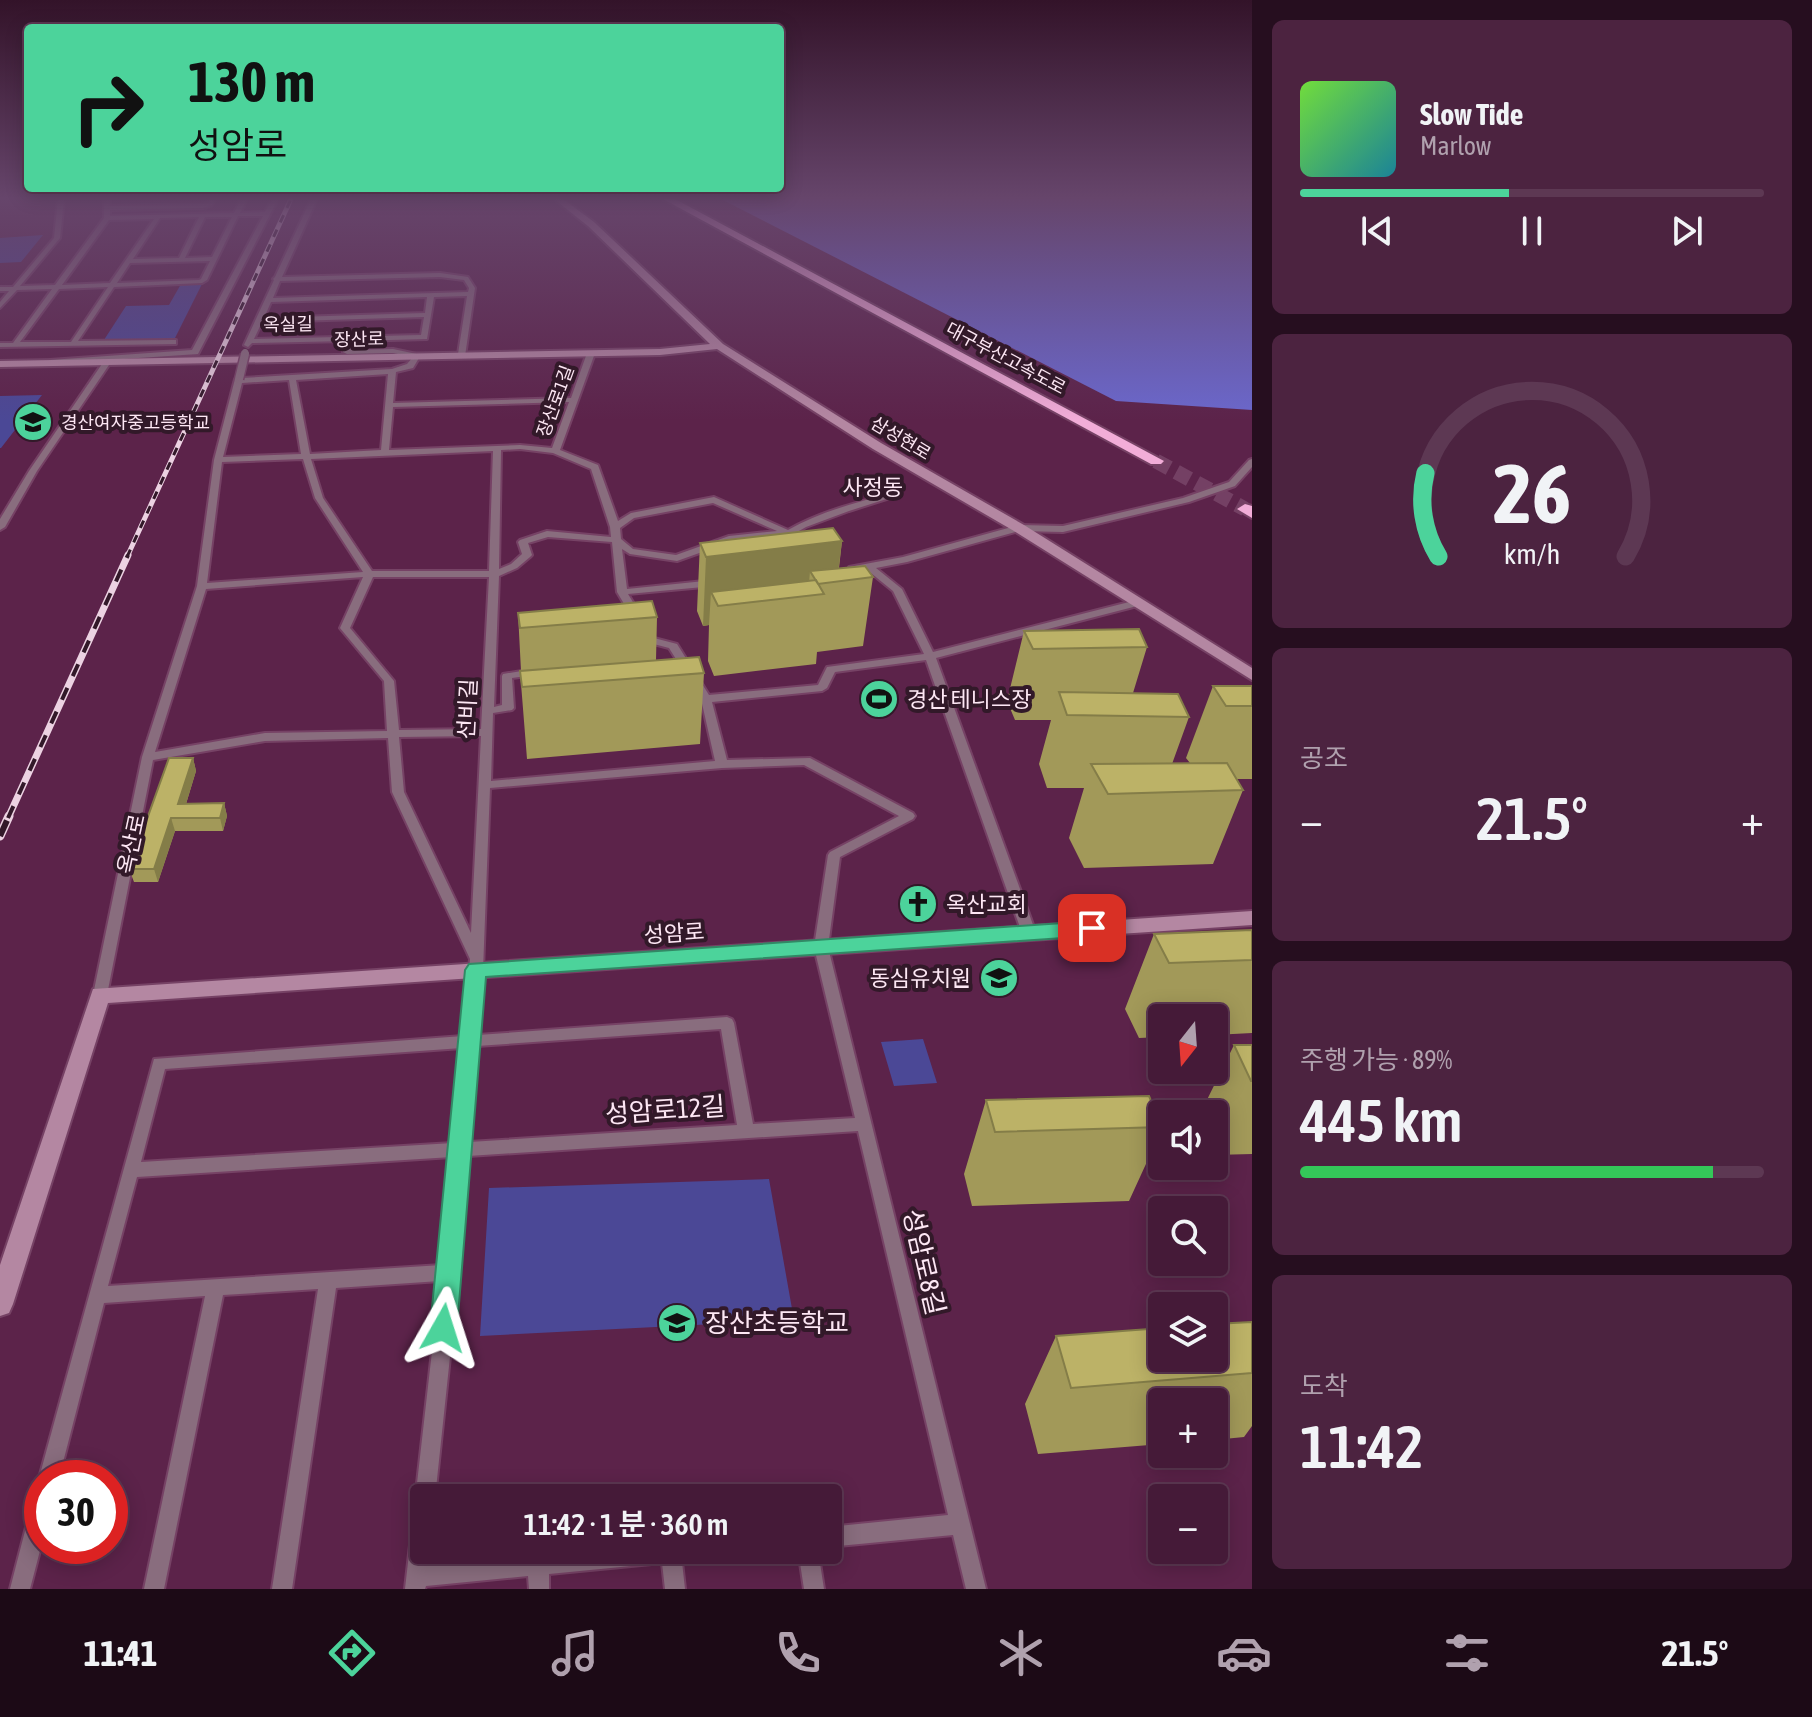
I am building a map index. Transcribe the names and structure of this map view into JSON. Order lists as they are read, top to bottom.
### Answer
{
  "streets": {
    "highway": ["대구부산고속도로"],
    "street": [
      "옥실길",
      "장산로",
      "장산로1길",
      "삼성현로",
      "선비길",
      "옥산로",
      "성암로",
      "성암로12길",
      "성암로8길"
    ]
  },
  "crossings": [
    ["옥실길", "옥산로"],
    ["장산로", "장산로1길"],
    ["장산로", "삼성현로"],
    ["장산로1길", "선비길"],
    ["장산로1길", "옥산로"],
    ["선비길", "성암로"],
    ["옥산로", "성암로"],
    ["성암로", "성암로8길"]
  ],
  "districts": ["사정동"],
  "places": {
    "school or university": ["경산여자중고등학교", "동심유치원", "장산초등학교"],
    "sports": ["경산 테니스장"],
    "church": ["옥산교회"]
  },
  "north": "bottom",
  "page": {
    "turn": ["130 m", "성암로"],
    "song": ["Slow Tide", "Marlow"],
    "tile": [
      "공조",
      ["주행 가능 · 89%", "445 km"],
      ["도착", "11:42"]
    ],
    "heat": ["−", "21.5°", "+"],
    "map_buttons": ["+", "−"],
    "limit": "30",
    "trip": "11:42 · 1 분 · 360 m",
    "tabs": ["11:41", "21.5°"],
    "gauge": ["26", "km/h"]
  }
}
